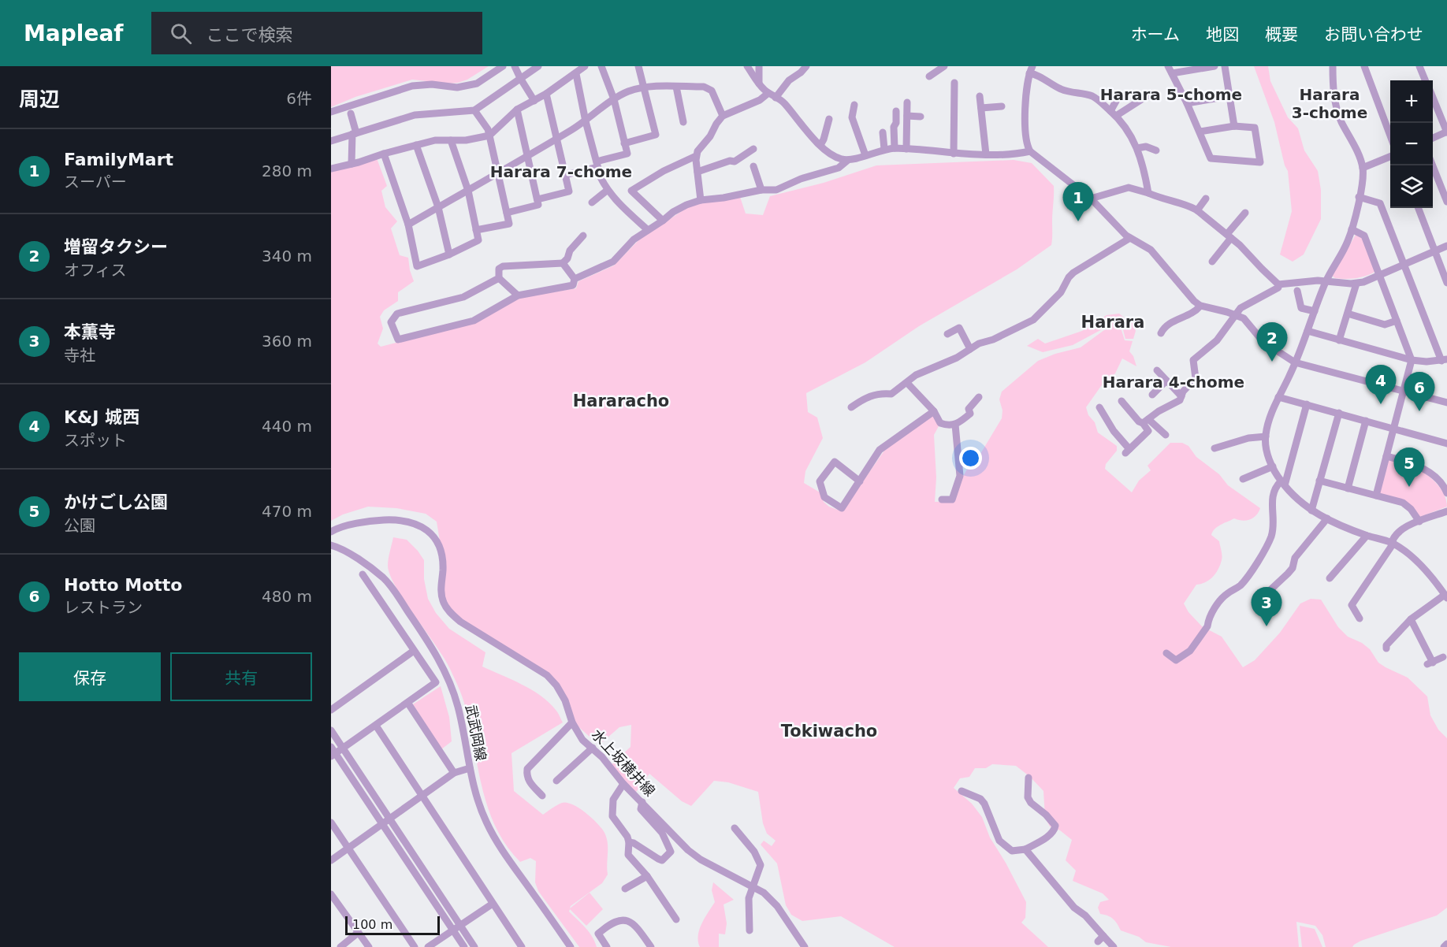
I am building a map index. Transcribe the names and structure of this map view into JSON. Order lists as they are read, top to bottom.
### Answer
{
  "streets": {
    "street": ["武武岡線", "水上坂横井線"]
  },
  "districts": [
    "Harara 5-chome",
    "Harara 3-chome",
    "Harara 7-chome",
    "Harara",
    "Harara 4-chome",
    "Hararacho",
    "Tokiwacho"
  ],
  "scale_bar": "100 m",
  "page": {
    "header": "Mapleaf",
    "search": "ここで検索",
    "nav": [
      "ホーム",
      "地図",
      "概要",
      "お問い合わせ"
    ],
    "heading": ["周辺", "6件"],
    "map_buttons": ["+", "−"],
    "list": [
      {
        "mark": "1",
        "name": "FamilyMart",
        "note": "スーパー",
        "value": "280 m"
      },
      {
        "mark": "2",
        "name": "増留タクシー",
        "note": "オフィス",
        "value": "340 m"
      },
      {
        "mark": "3",
        "name": "本薫寺",
        "note": "寺社",
        "value": "360 m"
      },
      {
        "mark": "4",
        "name": "K&J 城西",
        "note": "スポット",
        "value": "440 m"
      },
      {
        "mark": "5",
        "name": "かけごし公園",
        "note": "公園",
        "value": "470 m"
      },
      {
        "mark": "6",
        "name": "Hotto Motto",
        "note": "レストラン",
        "value": "480 m"
      }
    ],
    "pins": [
      "1",
      "2",
      "4",
      "6",
      "5",
      "3"
    ],
    "buttons": ["保存", "共有"],
    "scale": "100 m"
  }
}
